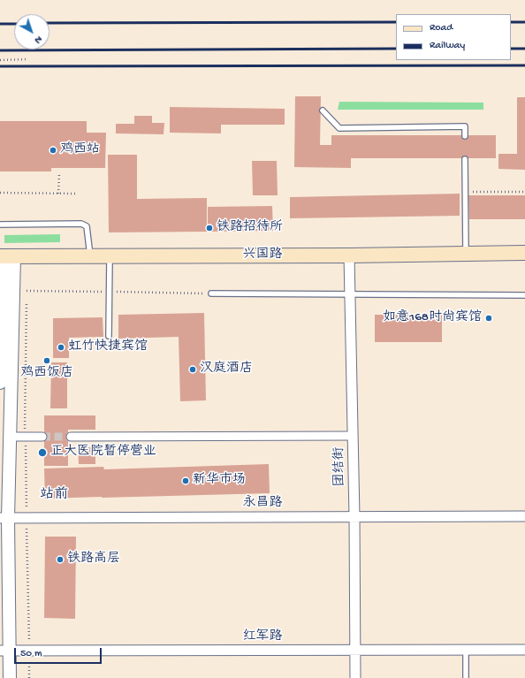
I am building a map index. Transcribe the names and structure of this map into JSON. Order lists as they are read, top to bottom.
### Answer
{
  "streets": {
    "main road": ["兴国路"],
    "street": ["团结街", "永昌路", "红军路"]
  },
  "crossings": [
    ["兴国路", "团结街"],
    ["团结街", "永昌路"],
    ["团结街", "红军路"]
  ],
  "districts": ["站前"],
  "places": [
    "鸡西站",
    "铁路招待所",
    "如意168时尚宾馆",
    "虹竹快捷宾馆",
    "鸡西饭店",
    "汉庭酒店",
    "正大医院暂停营业",
    "新华市场",
    "铁路高层"
  ],
  "legend": ["Road", "Railway"],
  "scale_bar": "50 m",
  "north": "bottom right"
}
